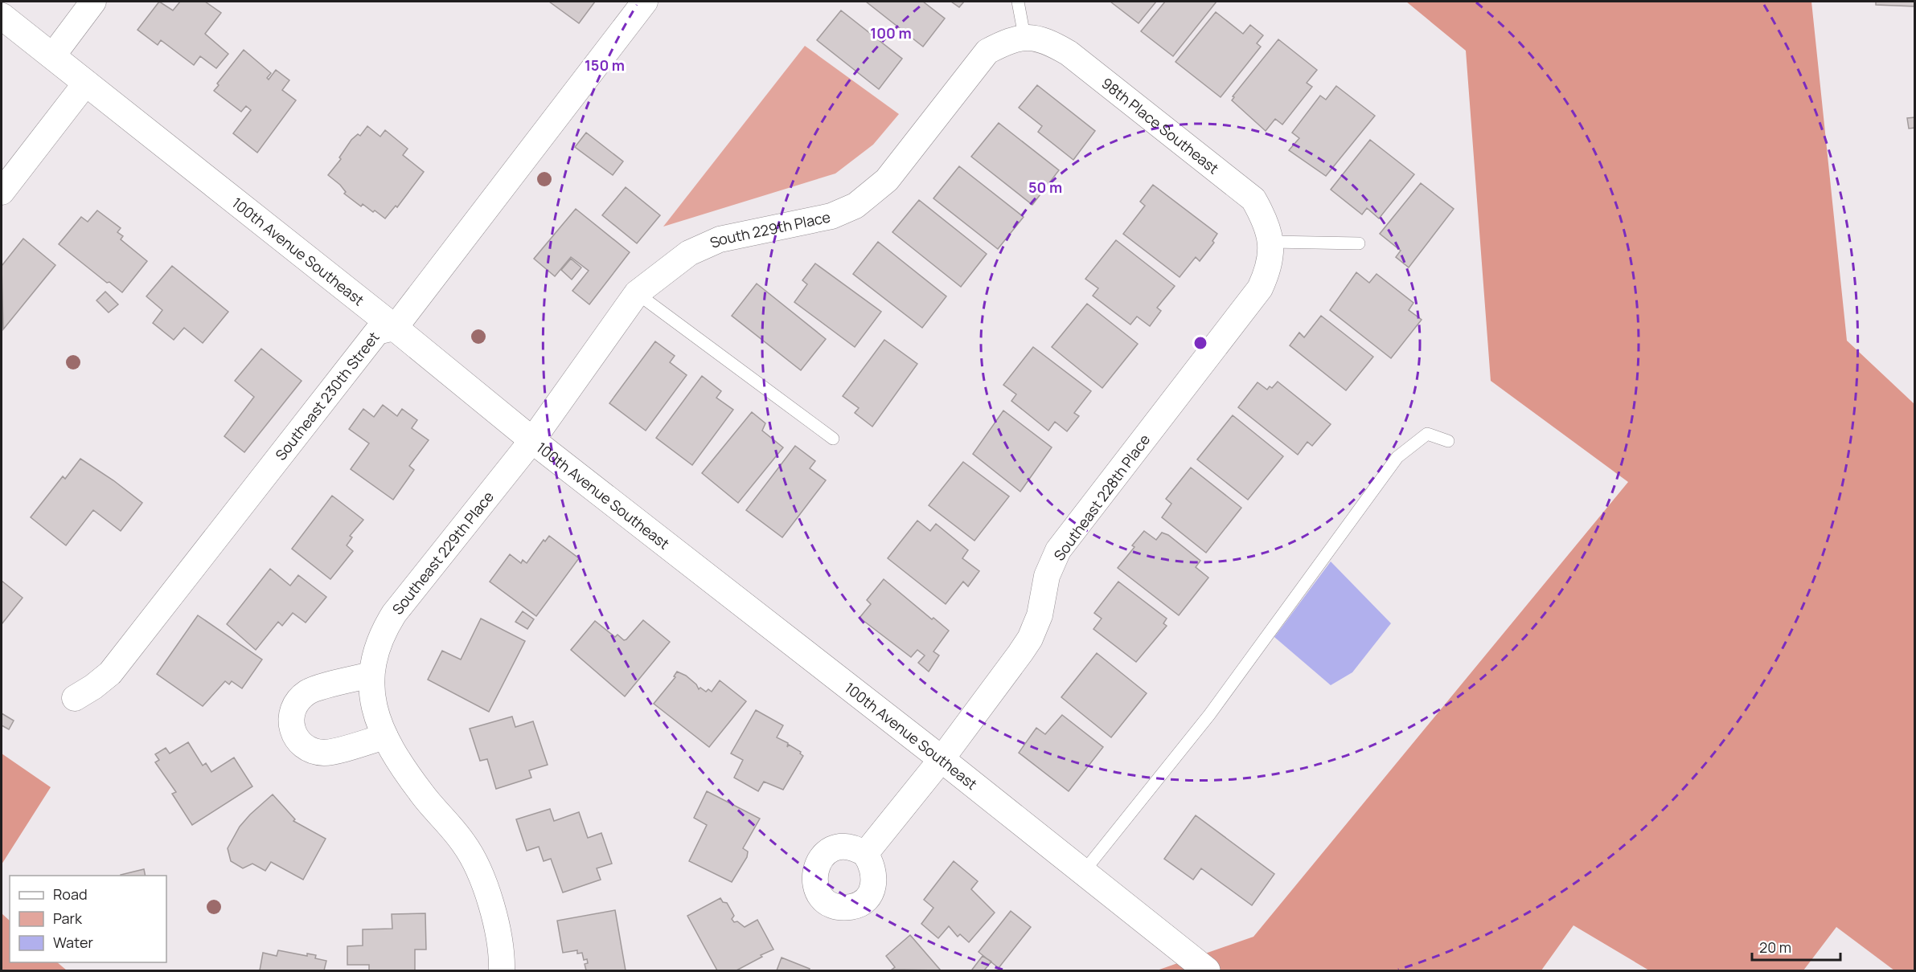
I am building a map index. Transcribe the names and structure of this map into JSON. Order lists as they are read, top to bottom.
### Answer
{
  "streets": {
    "street": [
      "98th Place Southeast",
      "South 229th Place",
      "100th Avenue Southeast",
      "Southeast 230th Street",
      "Southeast 228th Place",
      "Southeast 229th Place"
    ]
  },
  "crossings": [
    ["98th Place Southeast", "South 229th Place"],
    ["98th Place Southeast", "Southeast 228th Place"],
    ["South 229th Place", "100th Avenue Southeast"],
    ["South 229th Place", "Southeast 229th Place"],
    ["100th Avenue Southeast", "Southeast 230th Street"],
    ["100th Avenue Southeast", "Southeast 228th Place"],
    ["100th Avenue Southeast", "Southeast 229th Place"]
  ],
  "legend": ["Road", "Park", "Water"],
  "scale_bar": "20 m",
  "rings": ["100 m", "150 m", "50 m"]
}
